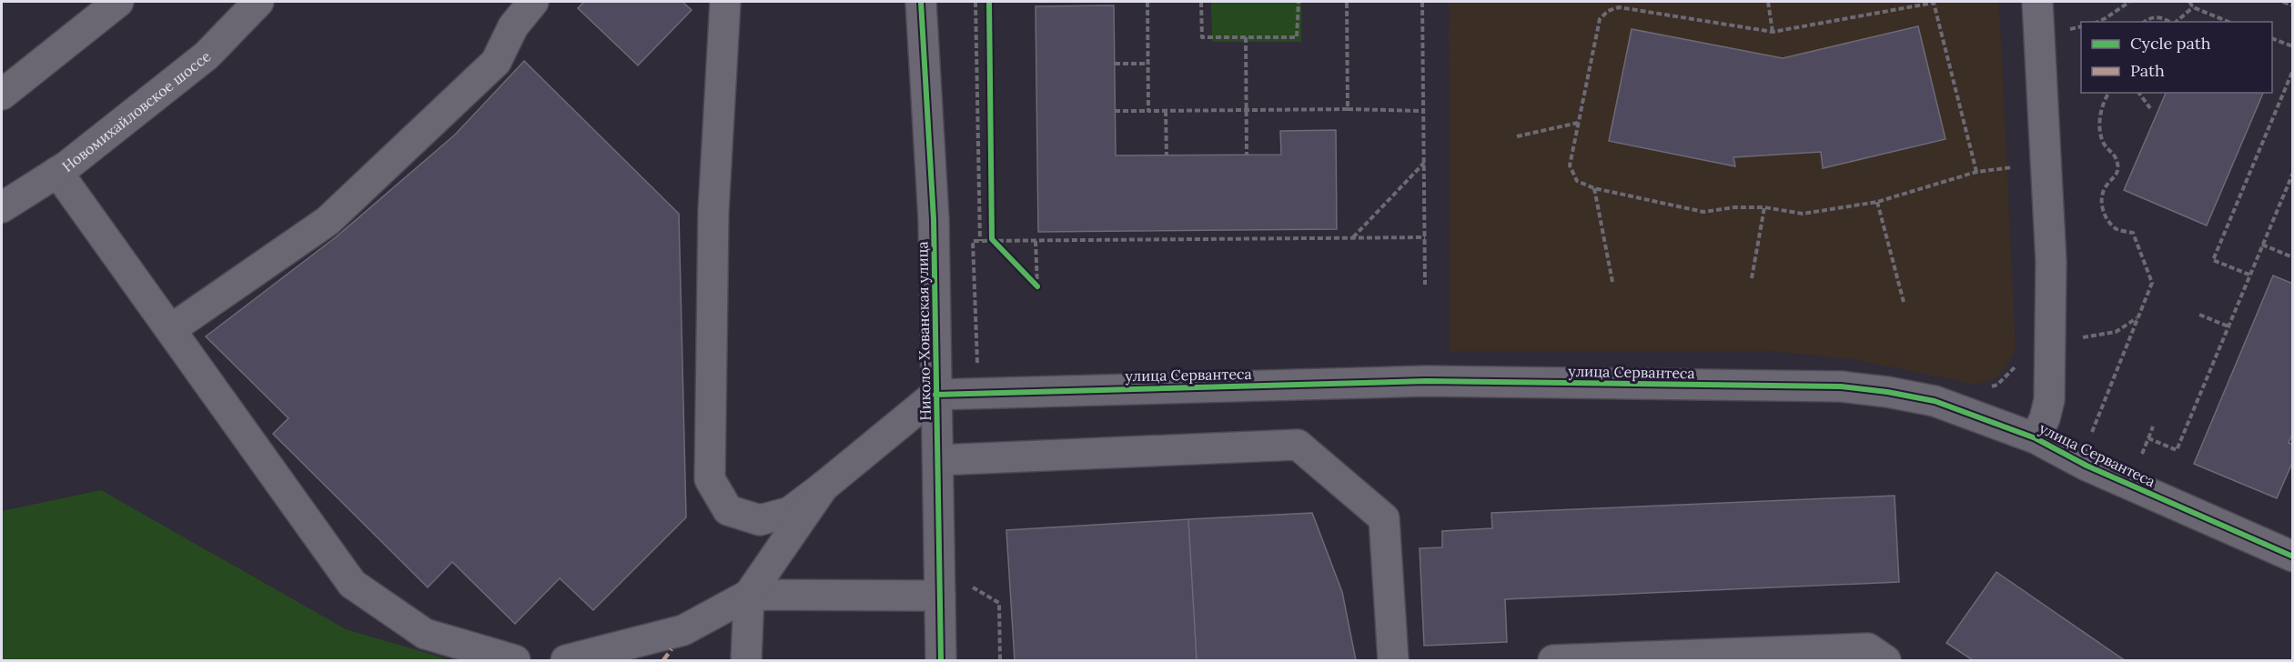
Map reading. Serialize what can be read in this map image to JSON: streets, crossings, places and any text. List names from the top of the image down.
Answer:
{
  "streets": {
    "street": ["Новомихайловское шоссе", "Николо-Хованская улица", "улица Сервантеса"]
  },
  "crossings": [
    ["Николо-Хованская улица", "улица Сервантеса"]
  ],
  "legend": ["Cycle path", "Path"]
}
